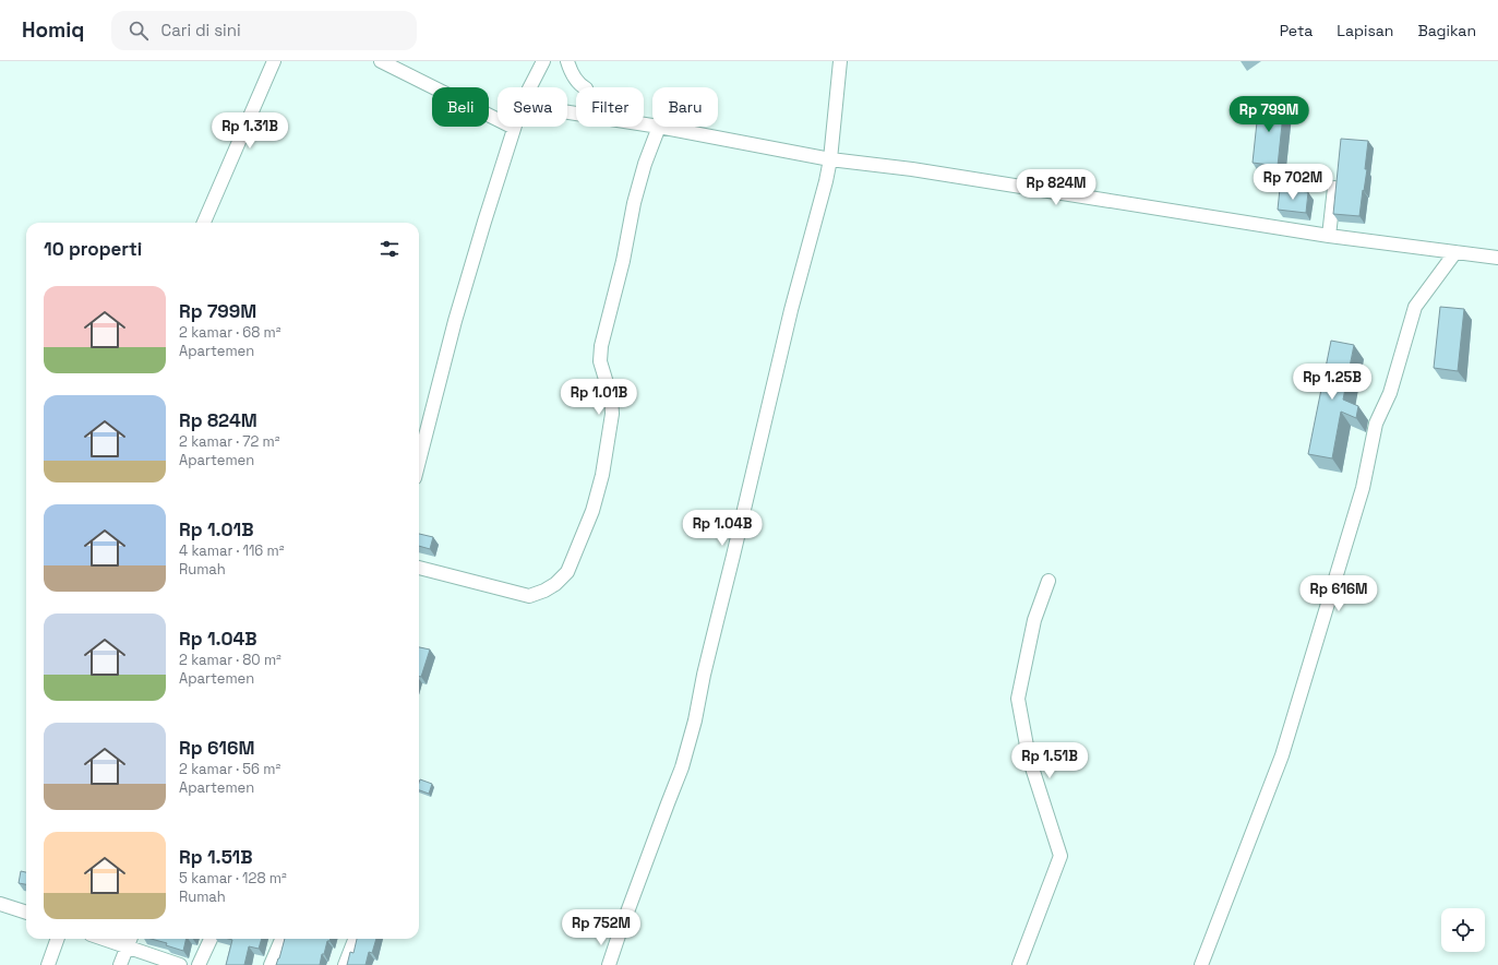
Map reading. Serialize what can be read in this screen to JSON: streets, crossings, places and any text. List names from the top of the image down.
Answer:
{
  "page": {
    "header": "Homiq",
    "search": "Cari di sini",
    "nav": ["Peta", "Lapisan", "Bagikan"],
    "chip": [
      "Beli",
      "Sewa",
      "Filter",
      "Baru"
    ],
    "price": [
      "Rp 799M",
      "Rp 1.31B",
      "Rp 702M",
      "Rp 824M",
      "Rp 1.25B",
      "Rp 1.01B",
      "Rp 1.04B",
      "Rp 616M",
      "Rp 1.51B",
      "Rp 752M"
    ],
    "heading": "10 properti",
    "list": [
      {
        "name": "Rp 799M",
        "note": "2 kamar · 68 m² · Apartemen"
      },
      {
        "name": "Rp 824M",
        "note": "2 kamar · 72 m² · Apartemen"
      },
      {
        "name": "Rp 1.01B",
        "note": "4 kamar · 116 m² · Rumah"
      },
      {
        "name": "Rp 1.04B",
        "note": "2 kamar · 80 m² · Apartemen"
      },
      {
        "name": "Rp 616M",
        "note": "2 kamar · 56 m² · Apartemen"
      },
      {
        "name": "Rp 1.51B",
        "note": "5 kamar · 128 m² · Rumah"
      }
    ]
  }
}
